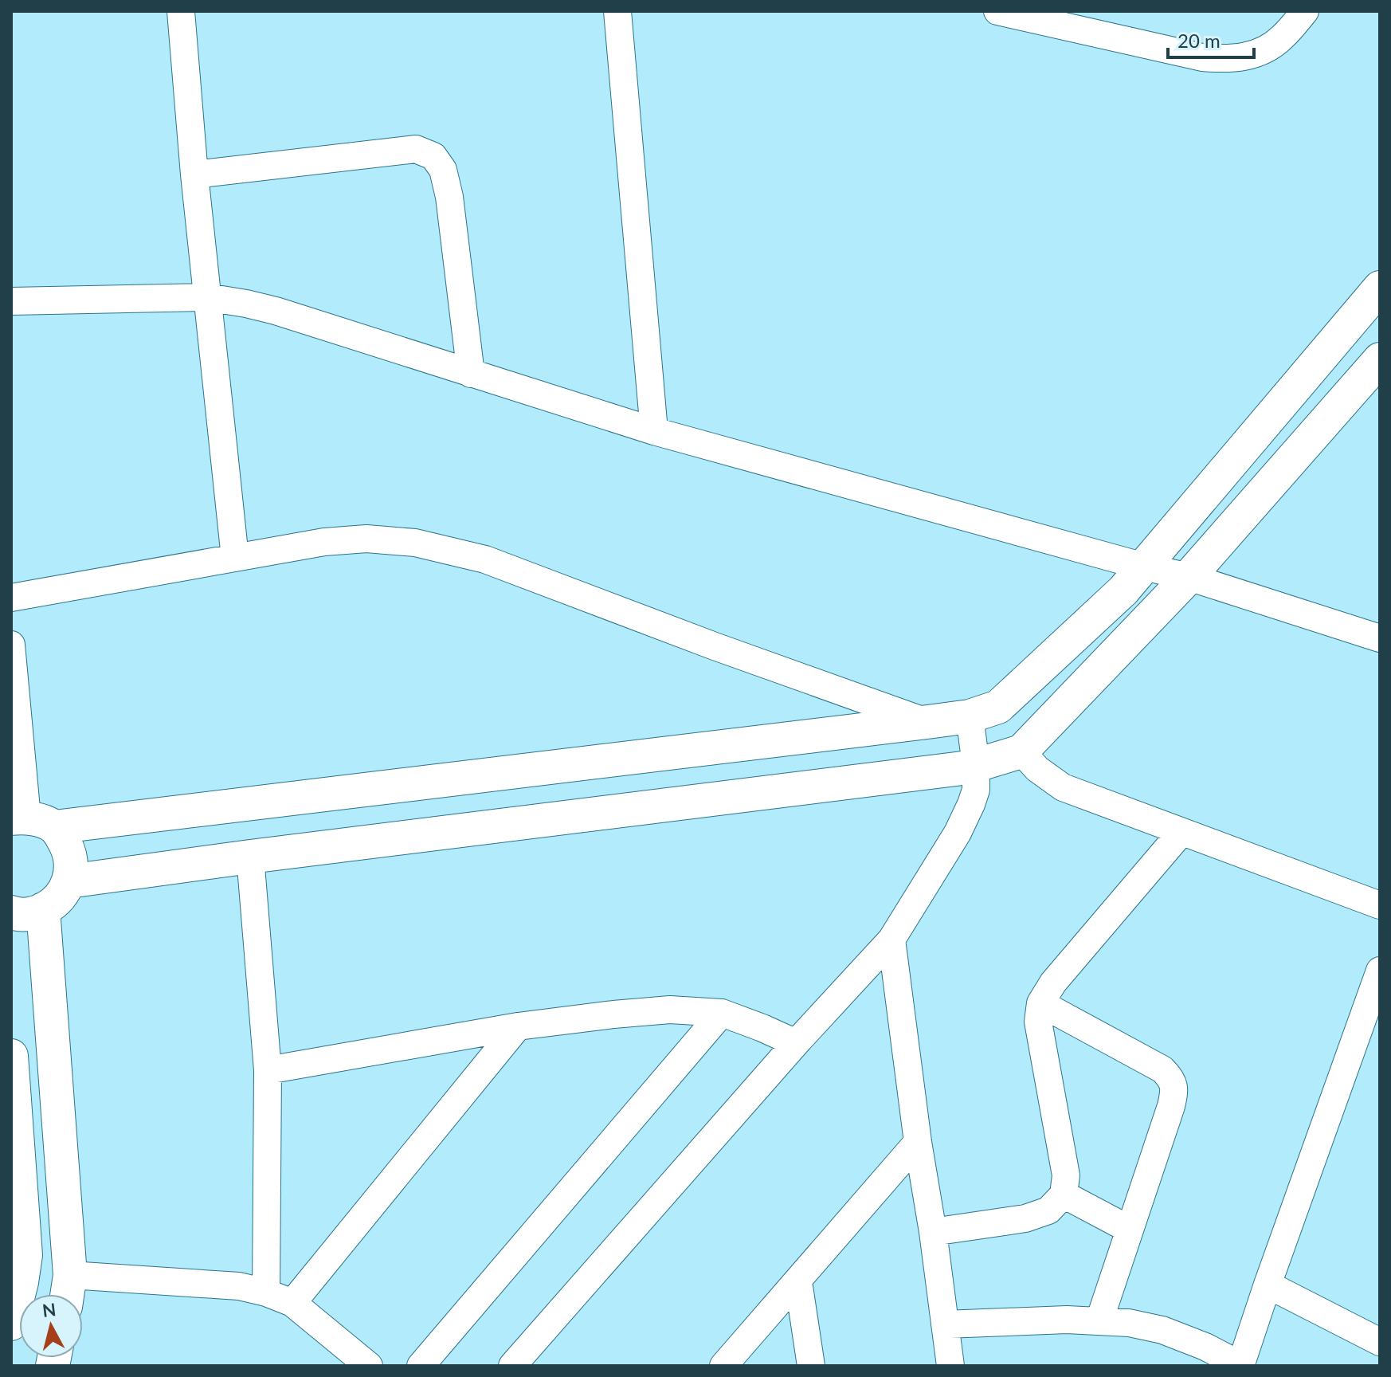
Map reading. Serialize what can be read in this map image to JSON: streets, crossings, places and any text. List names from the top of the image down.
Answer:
{
  "scale_bar": "20 m",
  "north": "top"
}
